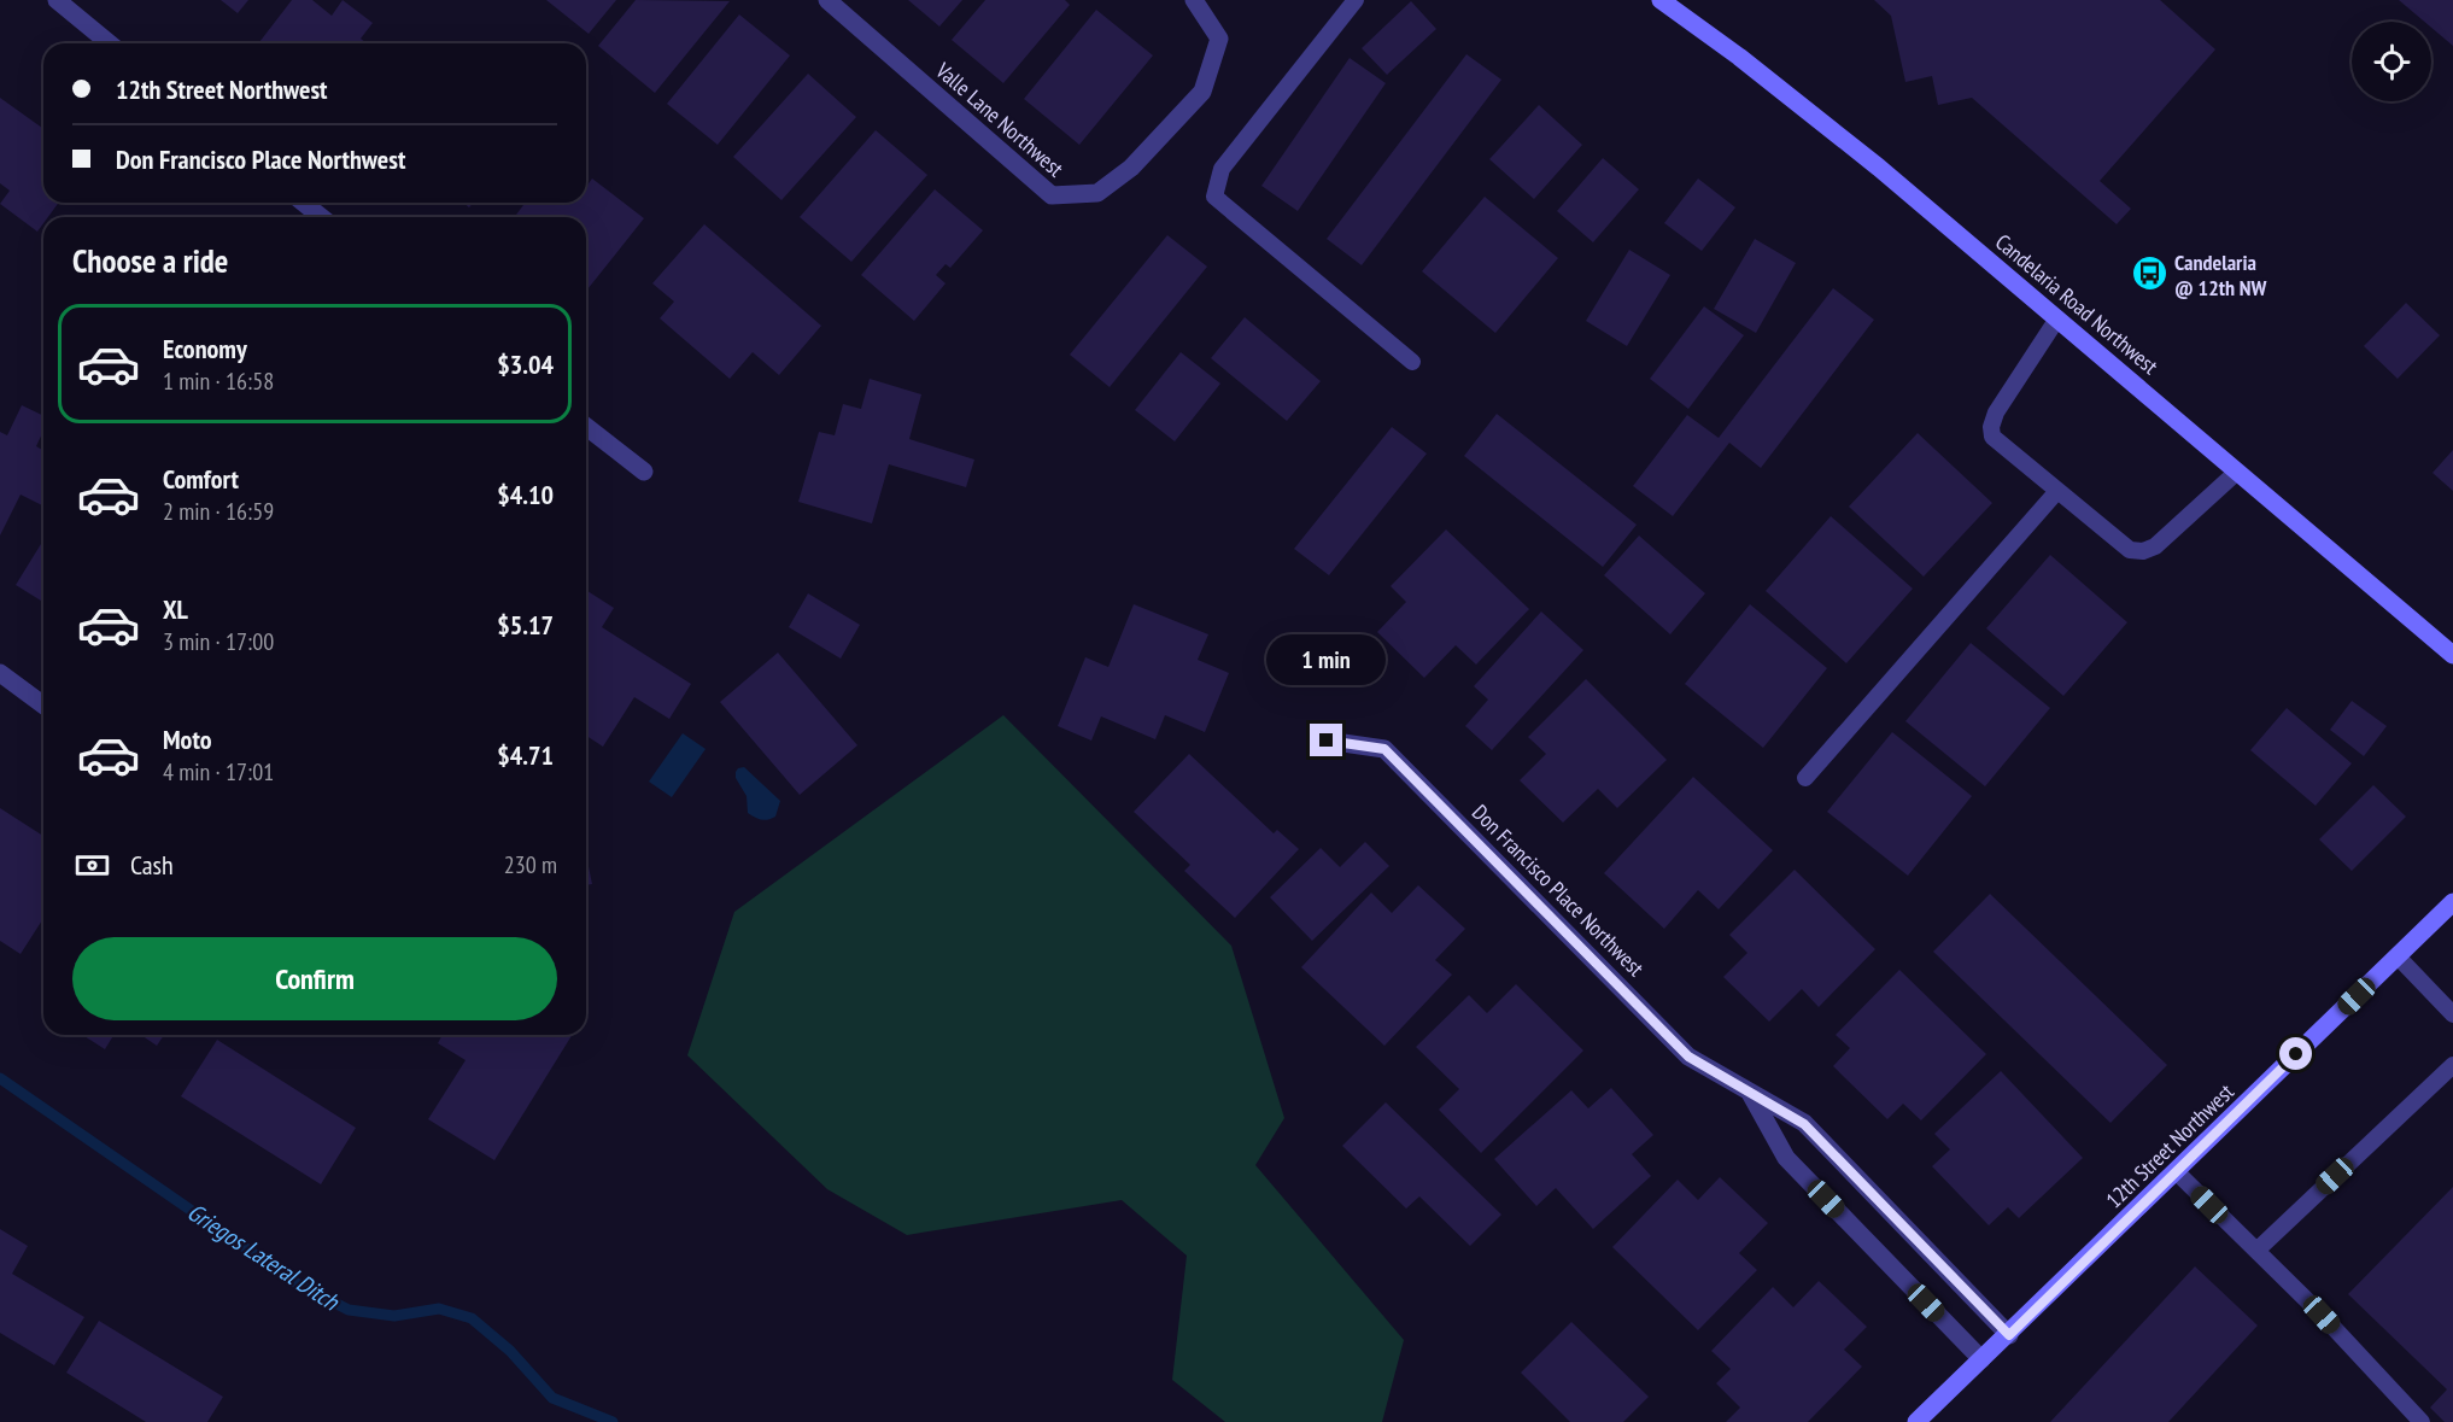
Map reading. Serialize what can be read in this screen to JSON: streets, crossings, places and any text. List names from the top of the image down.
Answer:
{
  "streets": {
    "main road": ["Candelaria Road Northwest", "12th Street Northwest"],
    "street": ["Valle Lane Northwest", "Don Francisco Place Northwest"]
  },
  "crossings": [
    ["Don Francisco Place Northwest", "12th Street Northwest"]
  ],
  "water": ["Griegos Lateral Ditch"],
  "places": {
    "bus stop": ["Candelaria @ 12th NW"]
  },
  "page": {
    "banner": ["12th Street Northwest", "Don Francisco Place Northwest"],
    "heading": "Choose a ride",
    "list": [
      {
        "name": "Economy",
        "note": "1 min · 16:58",
        "value": "$3.04"
      },
      {
        "name": "Comfort",
        "note": "2 min · 16:59",
        "value": "$4.10"
      },
      {
        "name": "XL",
        "note": "3 min · 17:00",
        "value": "$5.17"
      },
      {
        "name": "Moto",
        "note": "4 min · 17:01",
        "value": "$4.71"
      }
    ],
    "bubble": "1 min",
    "pay": ["Cash", "230 m"],
    "buttons": "Confirm"
  }
}
